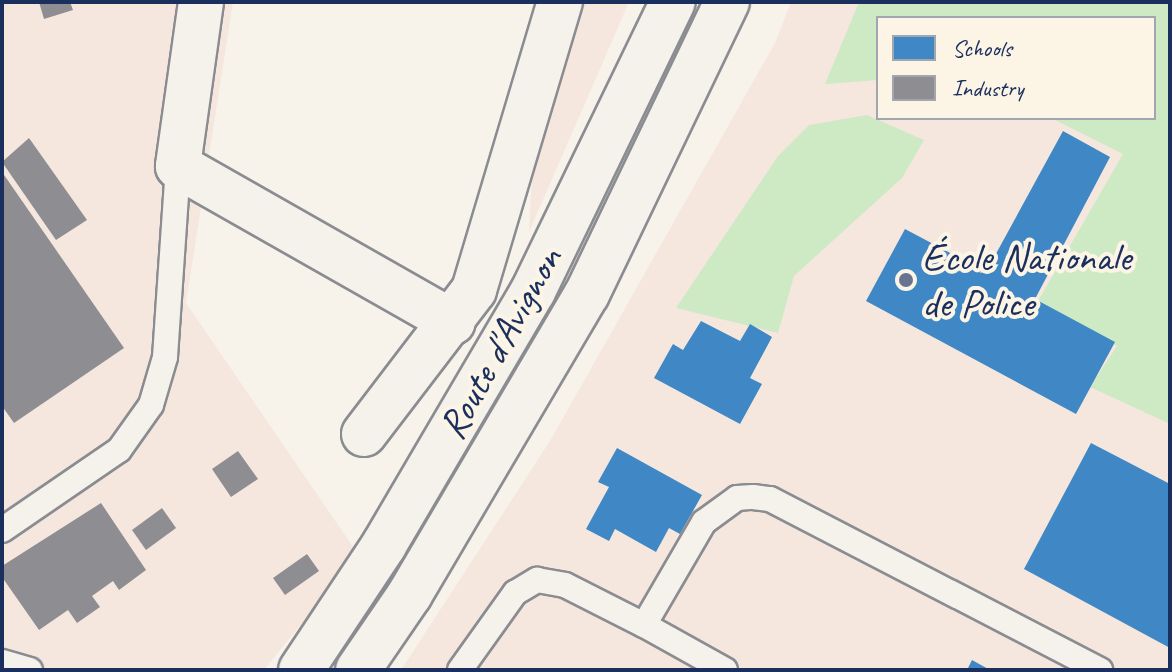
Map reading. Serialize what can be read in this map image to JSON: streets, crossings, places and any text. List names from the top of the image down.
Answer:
{
  "streets": {
    "main road": ["Route d'Avignon"]
  },
  "places": ["École Nationale de Police"],
  "legend": ["Schools", "Industry"]
}
